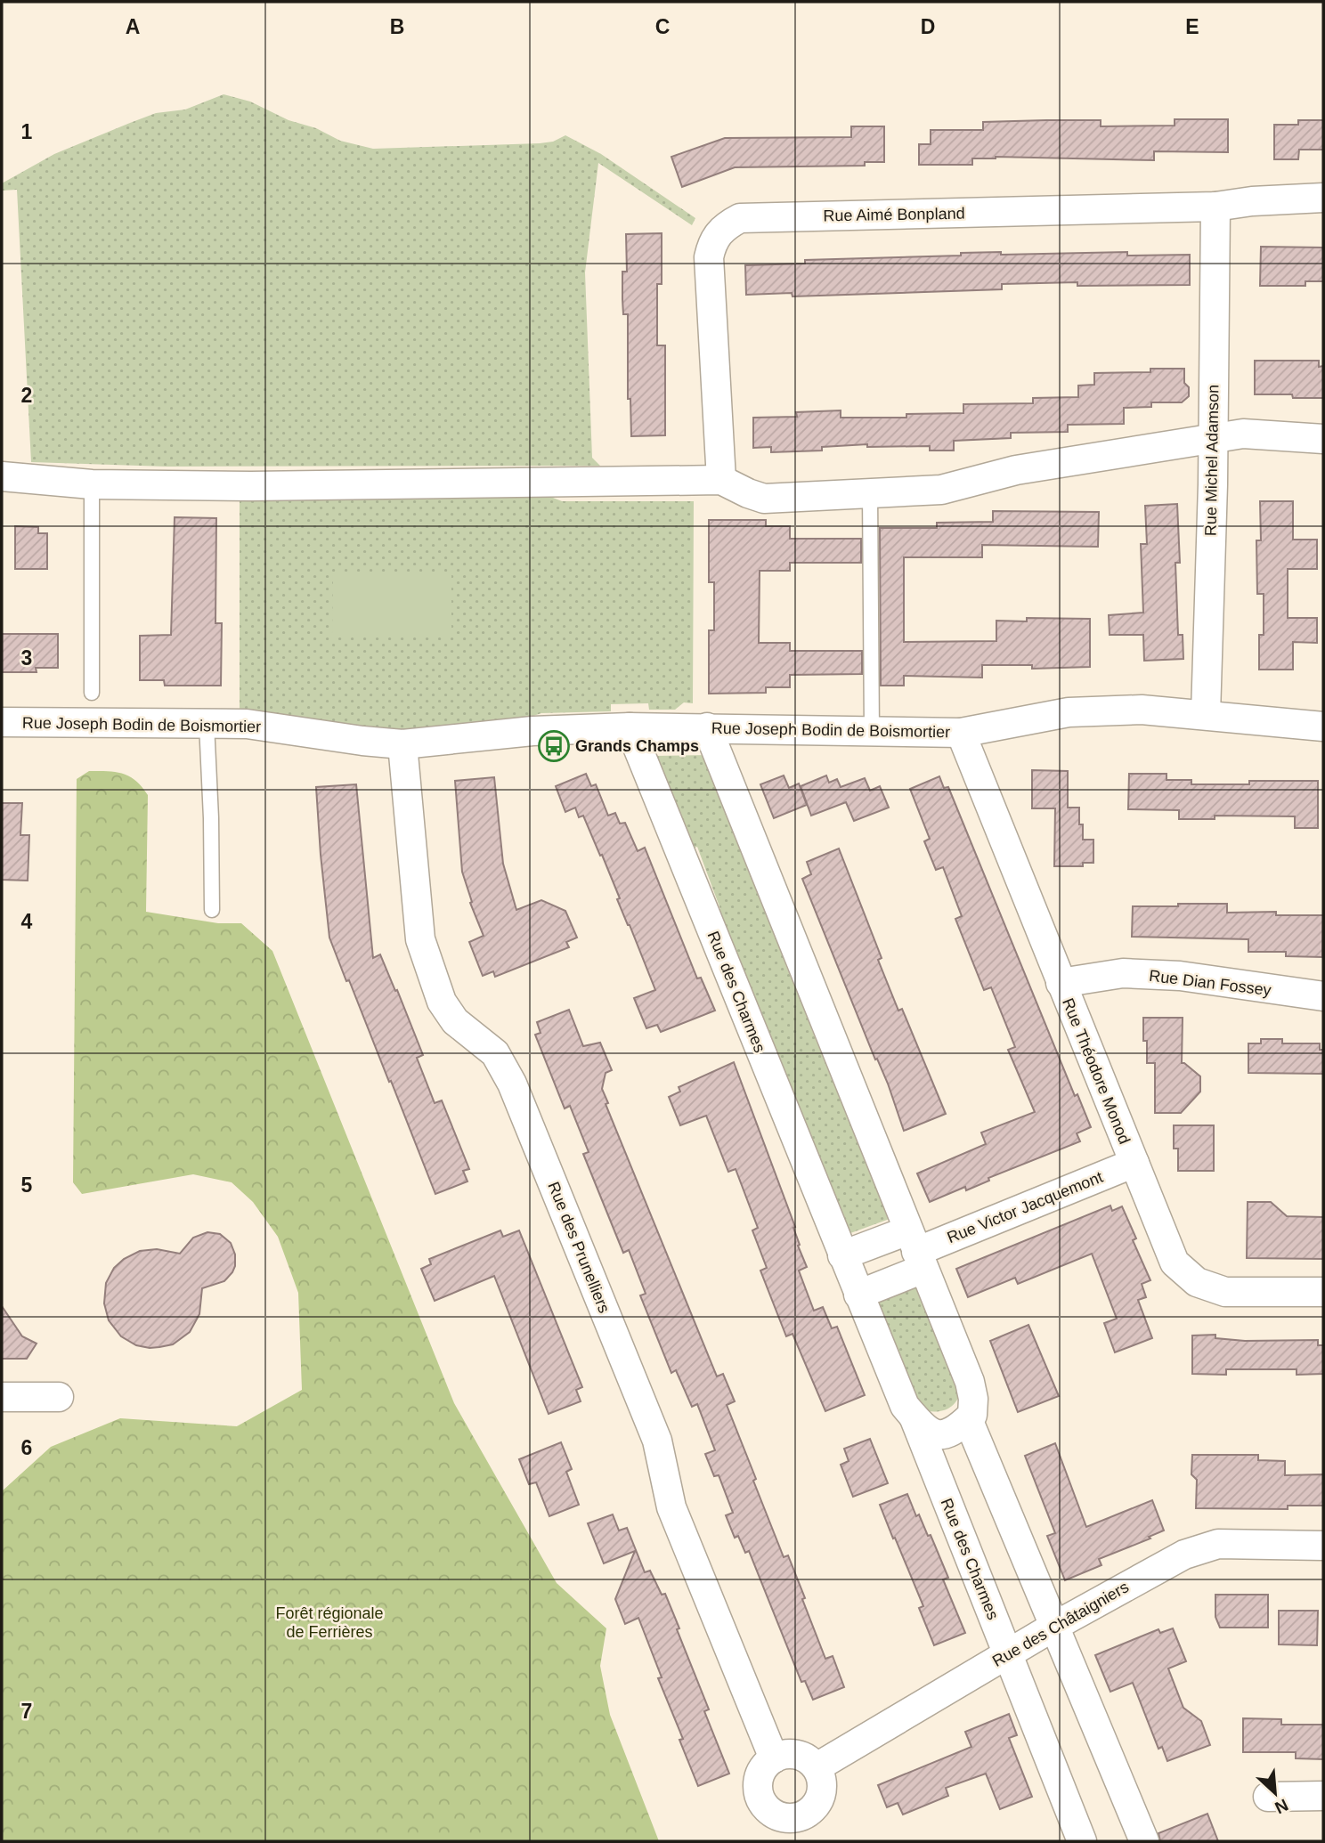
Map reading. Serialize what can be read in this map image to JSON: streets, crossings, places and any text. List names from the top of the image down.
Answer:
{
  "streets": {
    "street": [
      "Rue Aimé Bonpland",
      "Rue Michel Adamson",
      "Rue Joseph Bodin de Boismortier",
      "Rue Dian Fossey",
      "Rue des Charmes",
      "Rue Théodore Monod",
      "Rue Victor Jacquemont",
      "Rue des Prunelliers",
      "Rue des Châtaigniers"
    ]
  },
  "crossings": [
    ["Rue Aimé Bonpland", "Rue Michel Adamson"],
    ["Rue Michel Adamson", "Rue Joseph Bodin de Boismortier"],
    ["Rue Joseph Bodin de Boismortier", "Rue des Charmes"],
    ["Rue Joseph Bodin de Boismortier", "Rue Théodore Monod"],
    ["Rue Joseph Bodin de Boismortier", "Rue des Prunelliers"],
    ["Rue Dian Fossey", "Rue Théodore Monod"],
    ["Rue des Charmes", "Rue des Châtaigniers"],
    ["Rue Théodore Monod", "Rue Victor Jacquemont"],
    ["Rue des Prunelliers", "Rue des Châtaigniers"]
  ],
  "parks": ["Forêt régionale de Ferrières"],
  "places": {
    "bus stop": ["Grands Champs"]
  },
  "north": "bottom right",
  "grid": {
    "columns": [
      "A",
      "B",
      "C",
      "D",
      "E"
    ],
    "rows": [
      "1",
      "2",
      "3",
      "4",
      "5",
      "6",
      "7"
    ]
  }
}
